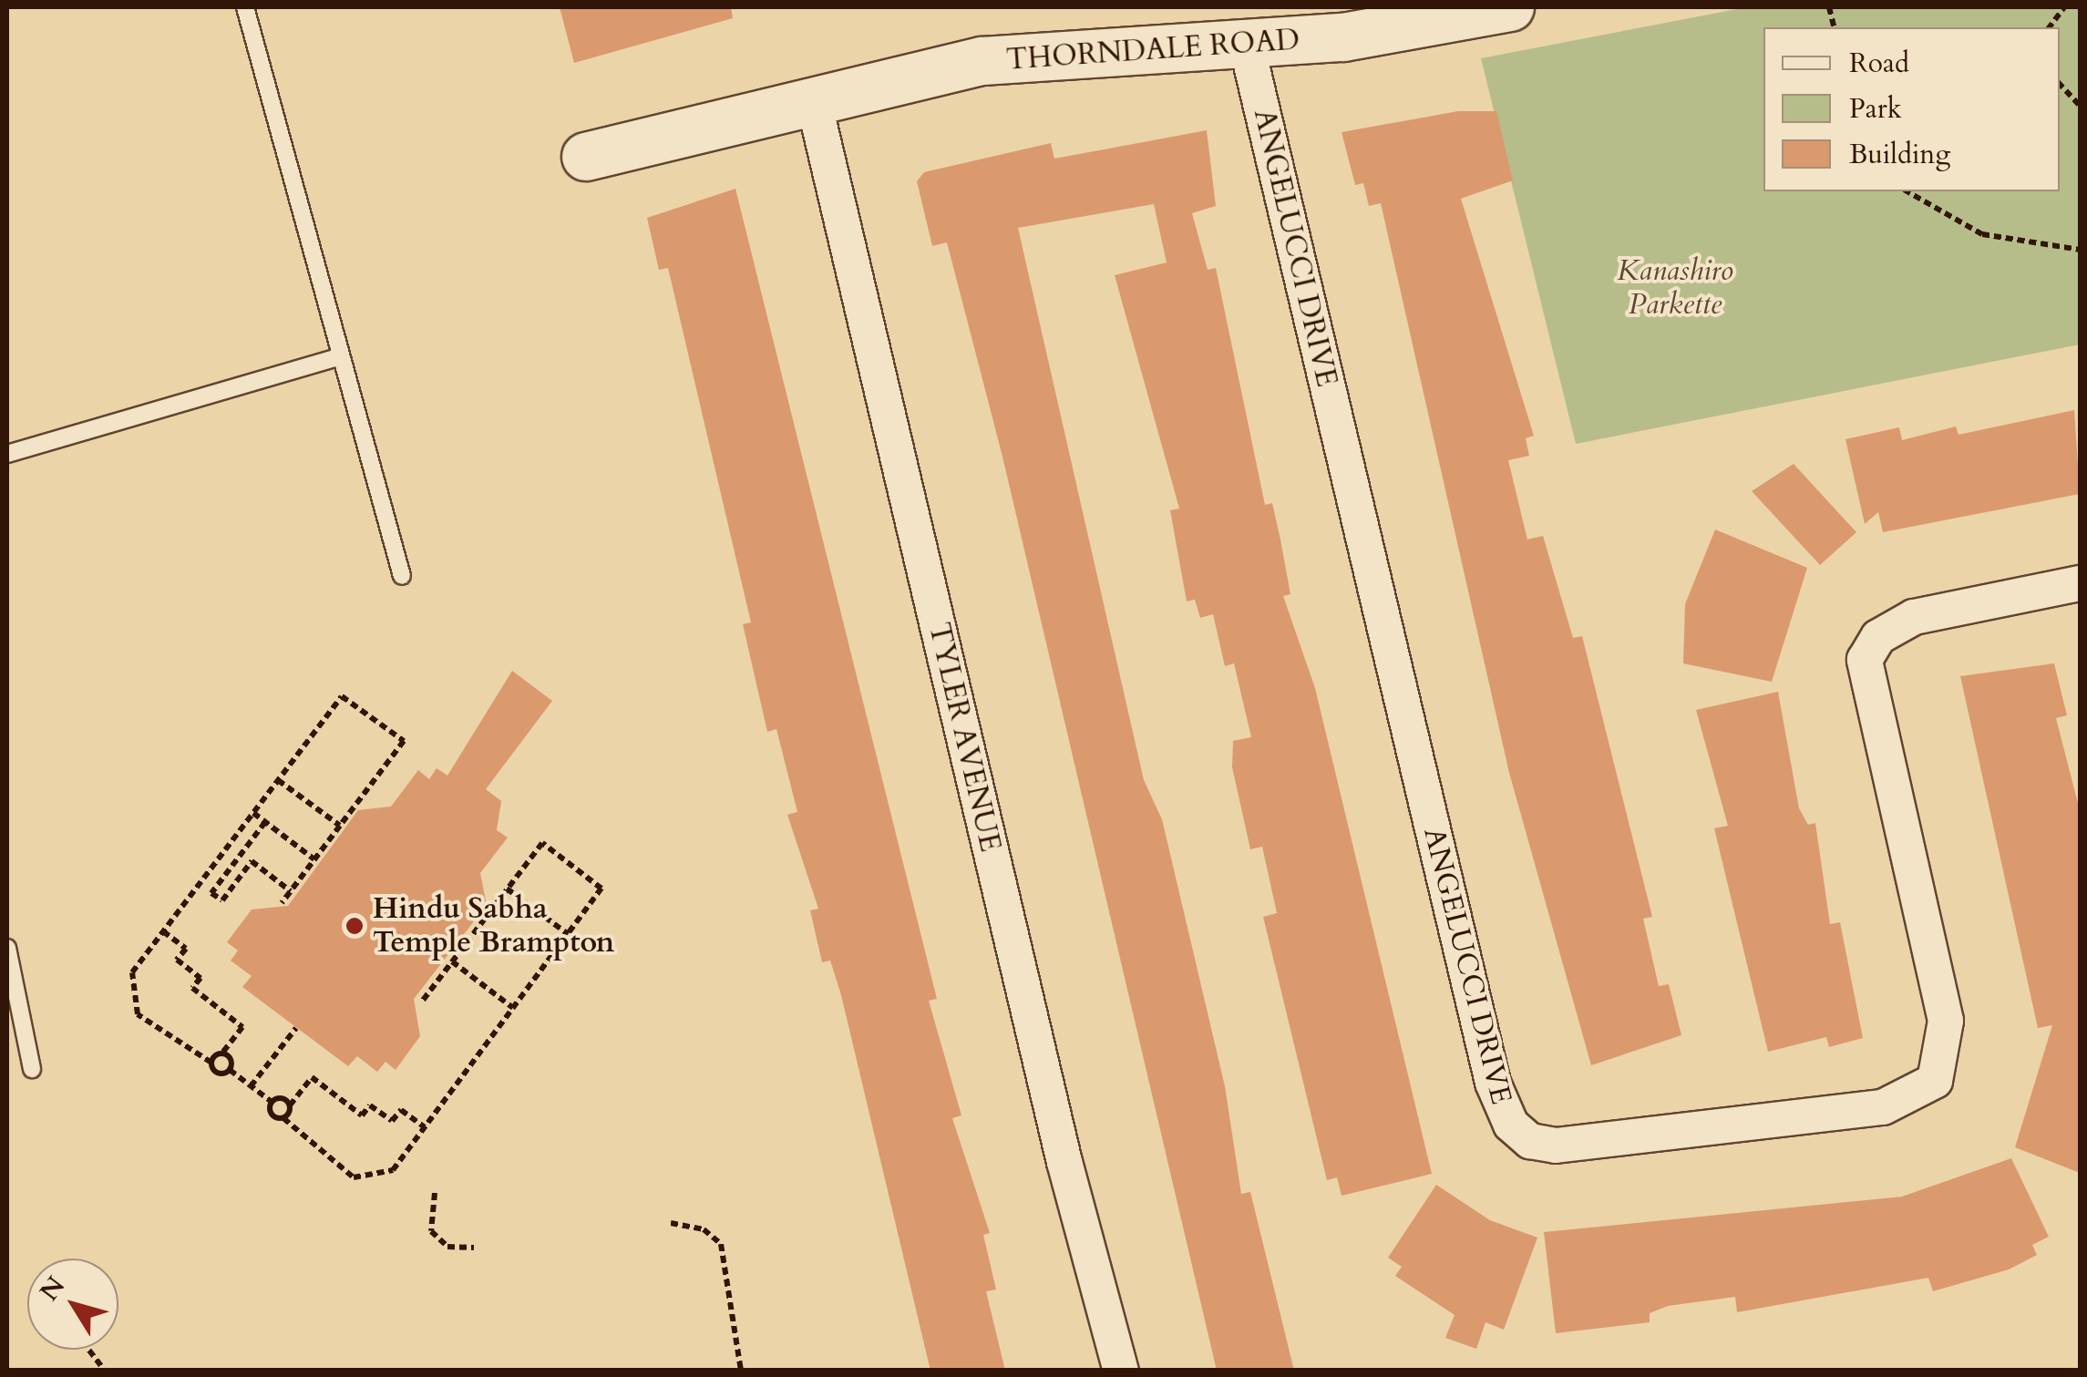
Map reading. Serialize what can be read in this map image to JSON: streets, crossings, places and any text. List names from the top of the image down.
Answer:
{
  "streets": {
    "street": ["THORNDALE ROAD", "ANGELUCCI DRIVE", "TYLER AVENUE"]
  },
  "crossings": [
    ["THORNDALE ROAD", "ANGELUCCI DRIVE"],
    ["THORNDALE ROAD", "TYLER AVENUE"]
  ],
  "parks": ["Kanashiro Parkette"],
  "places": ["Hindu Sabha Temple Brampton"],
  "legend": ["Road", "Park", "Building"],
  "north": "top left"
}
